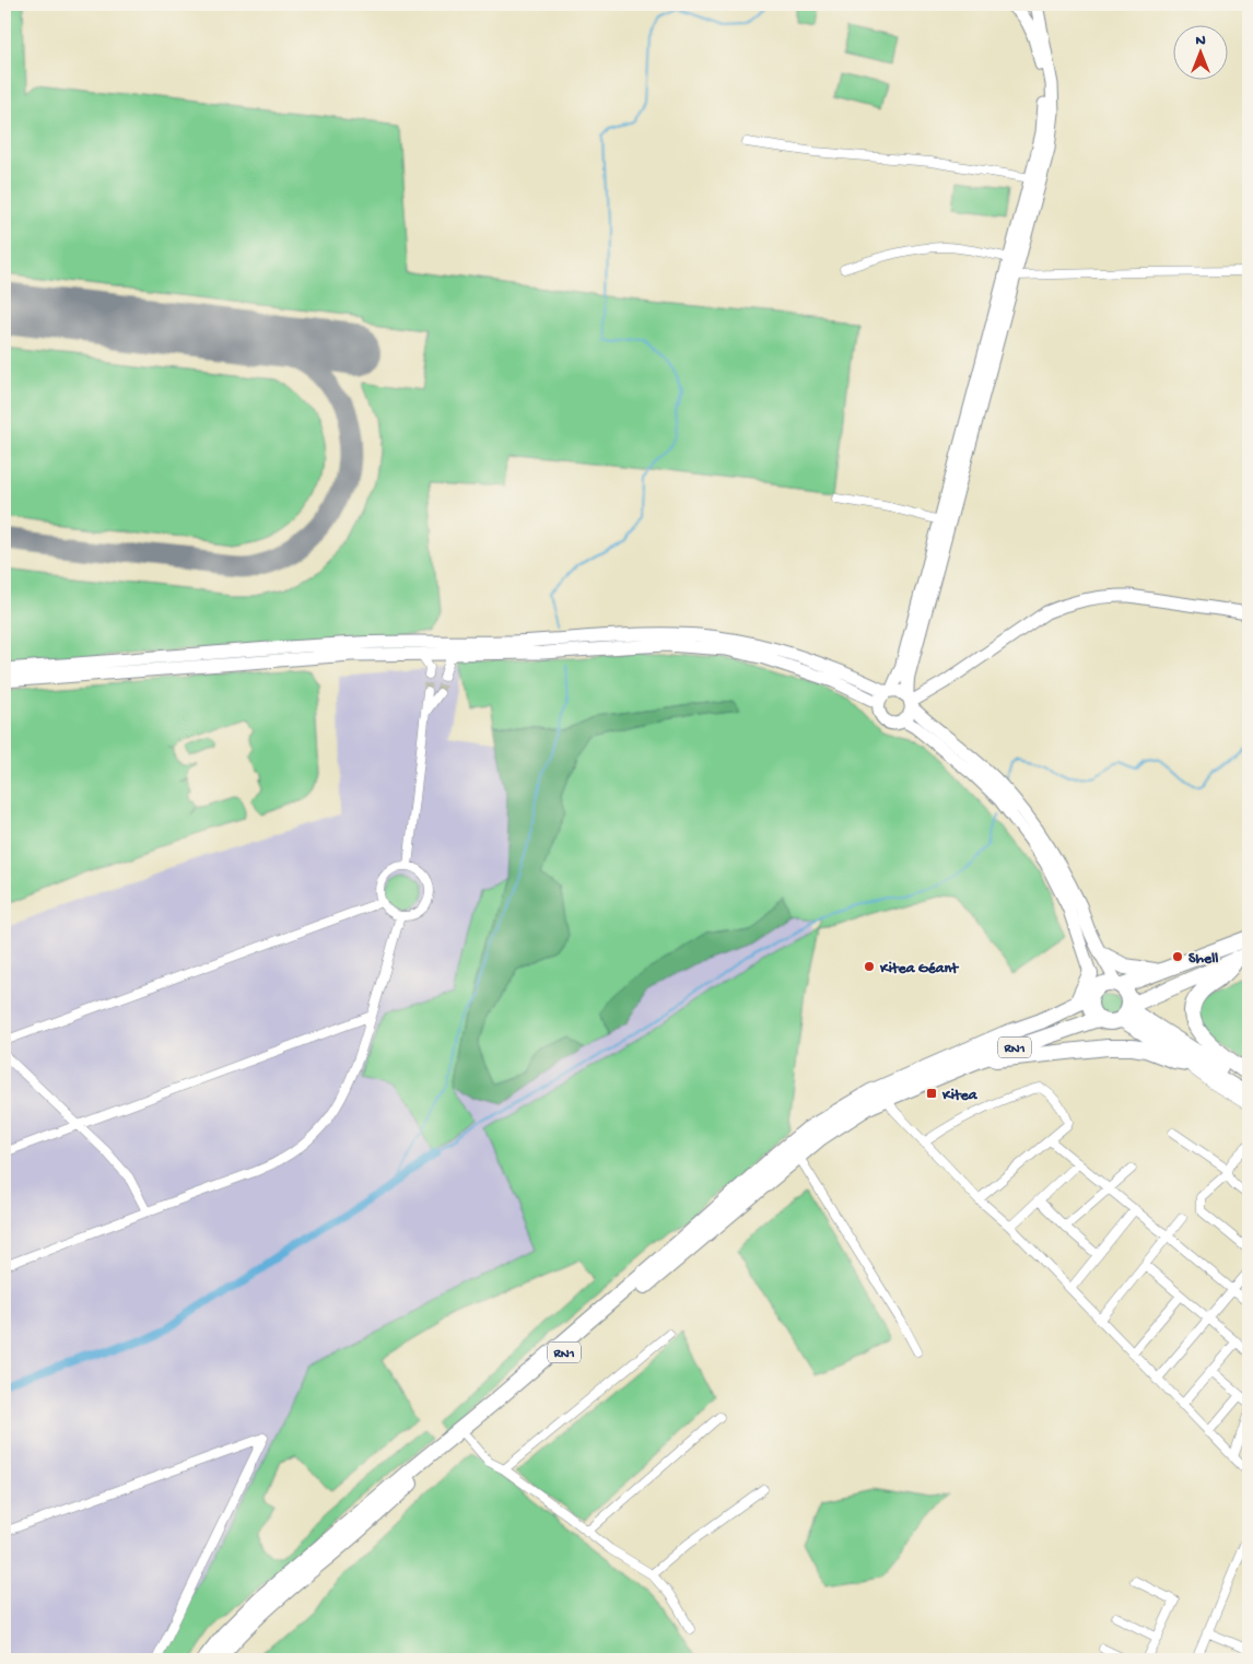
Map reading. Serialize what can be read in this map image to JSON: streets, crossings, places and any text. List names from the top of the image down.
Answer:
{
  "streets": {
    "highway": ["RN1"]
  },
  "places": {
    "other": ["Shell", "Kitea Géant"],
    "transit": ["Kitea"]
  },
  "north": "top"
}
